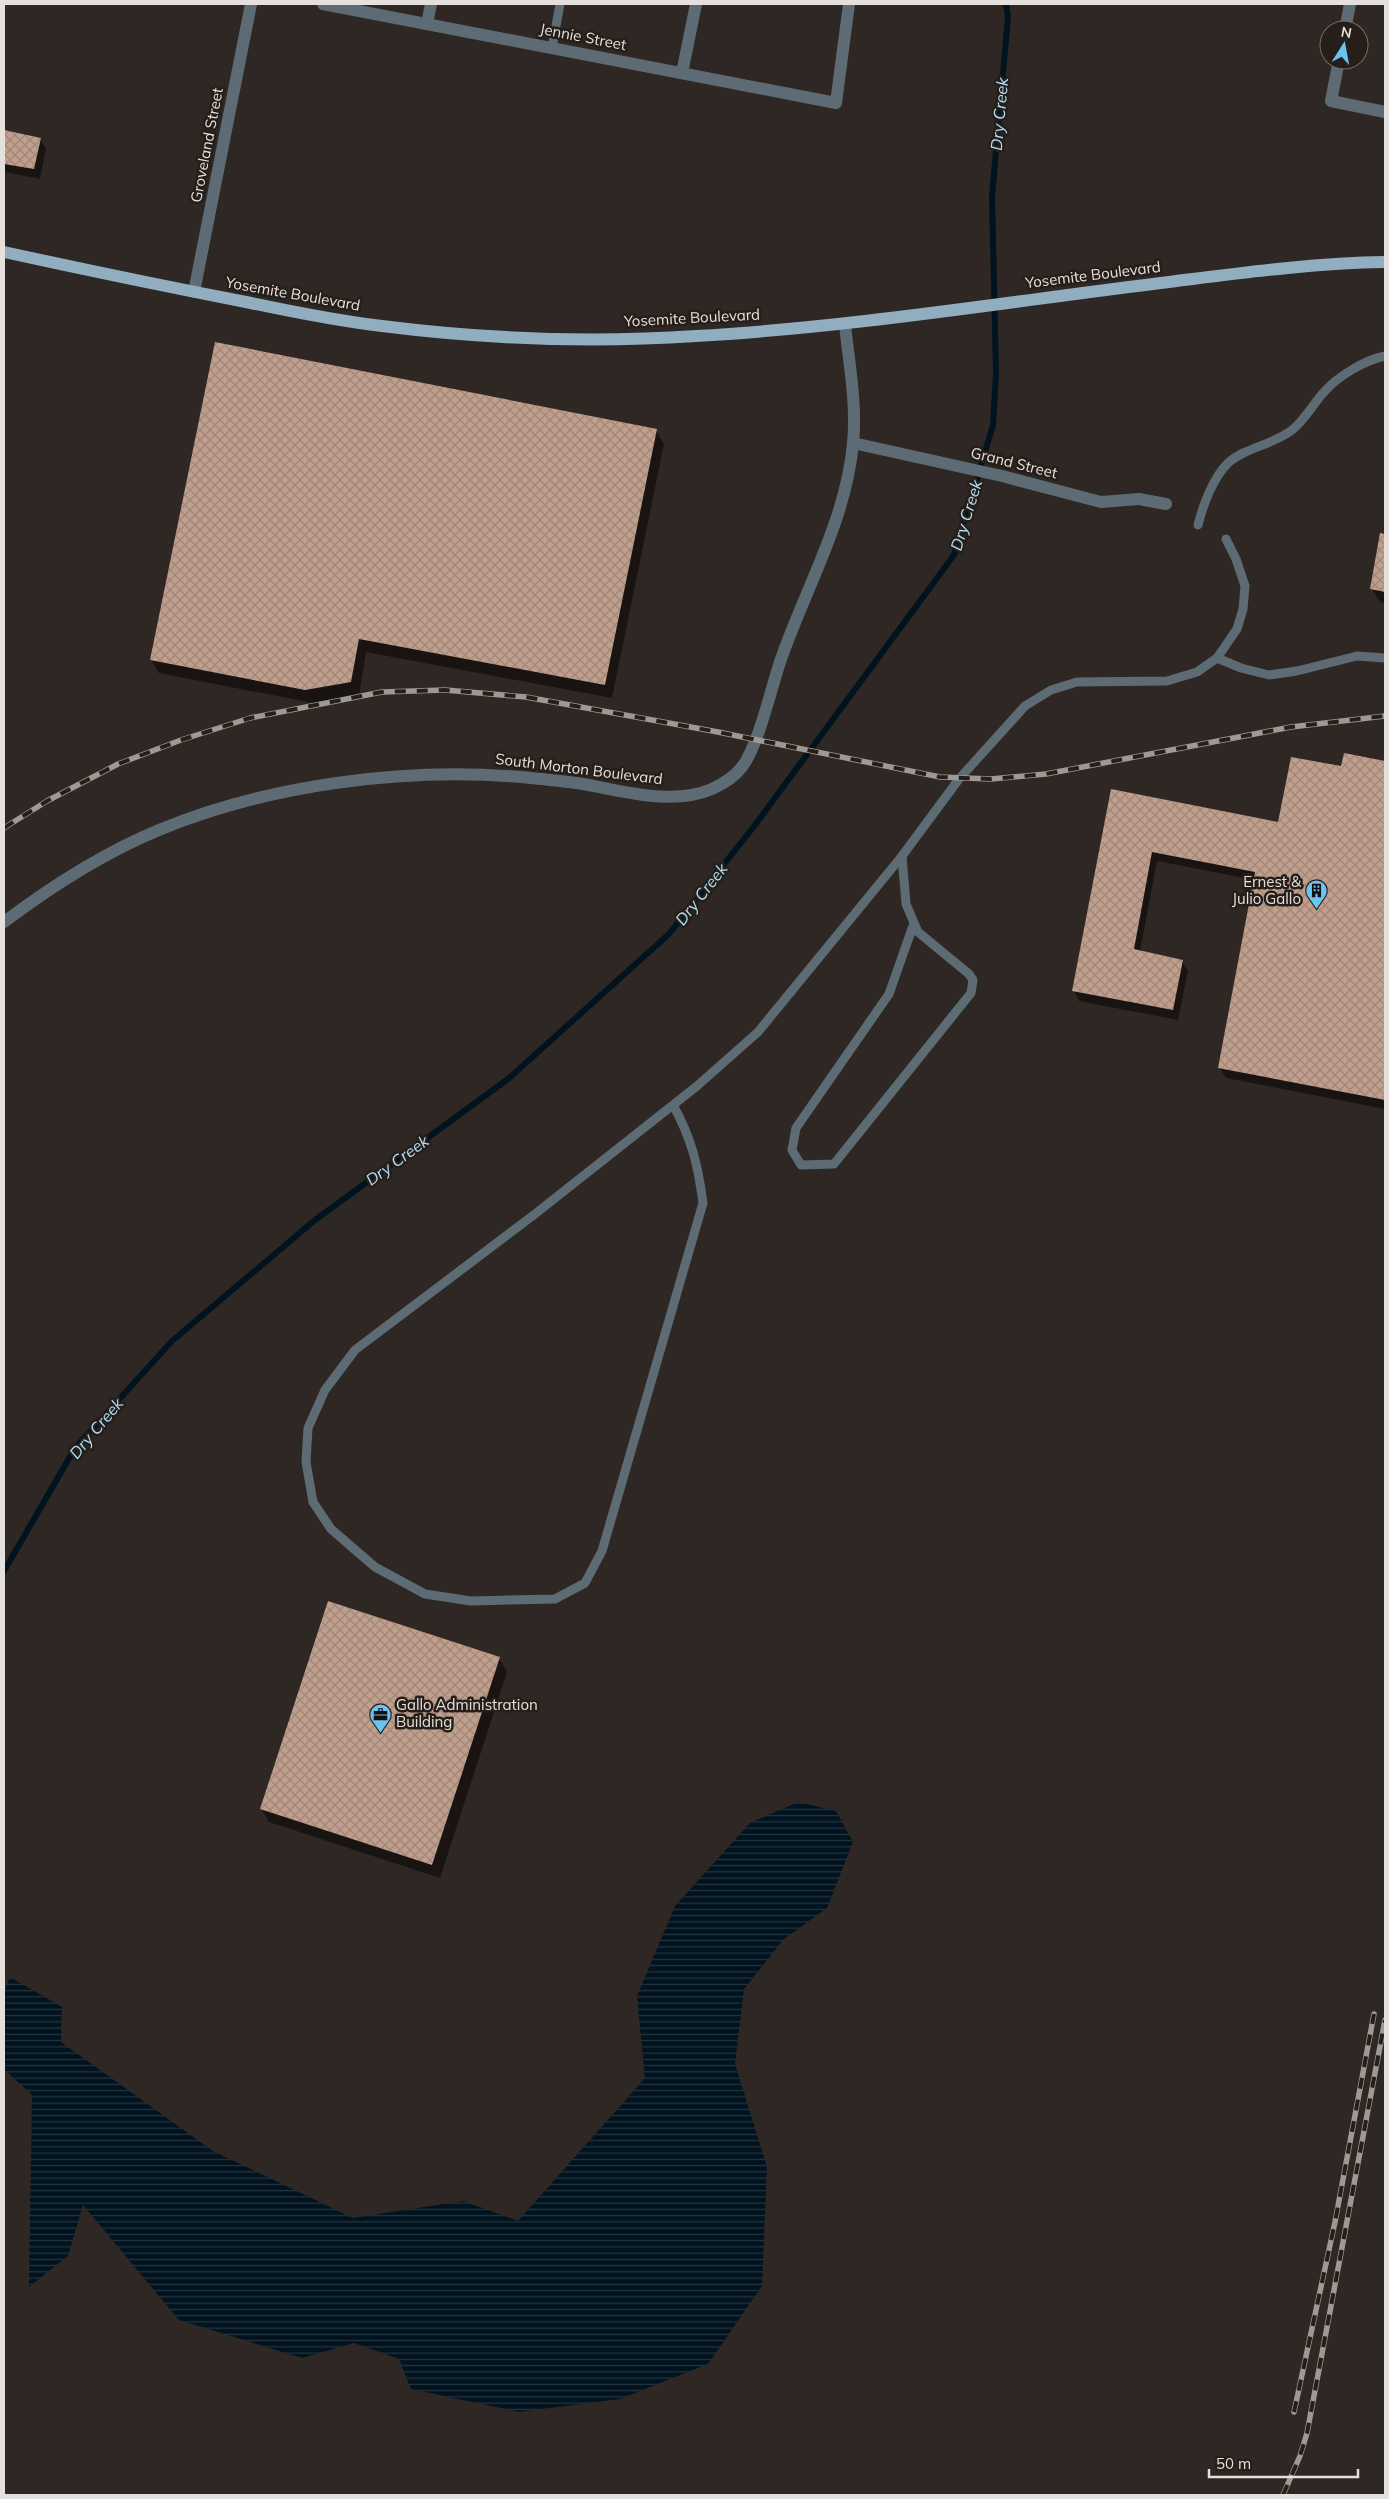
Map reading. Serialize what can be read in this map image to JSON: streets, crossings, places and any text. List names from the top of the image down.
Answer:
{
  "streets": {
    "main road": ["Yosemite Boulevard"],
    "street": [
      "Jennie Street",
      "Groveland Street",
      "Grand Street",
      "South Morton Boulevard"
    ]
  },
  "crossings": [
    ["Groveland Street", "Yosemite Boulevard"],
    ["Yosemite Boulevard", "South Morton Boulevard"],
    ["Grand Street", "South Morton Boulevard"]
  ],
  "water": ["Dry Creek"],
  "places": {
    "building": ["Ernest & Julio Gallo"],
    "office": ["Gallo Administration Building"]
  },
  "scale_bar": "50 m",
  "north": "top"
}
